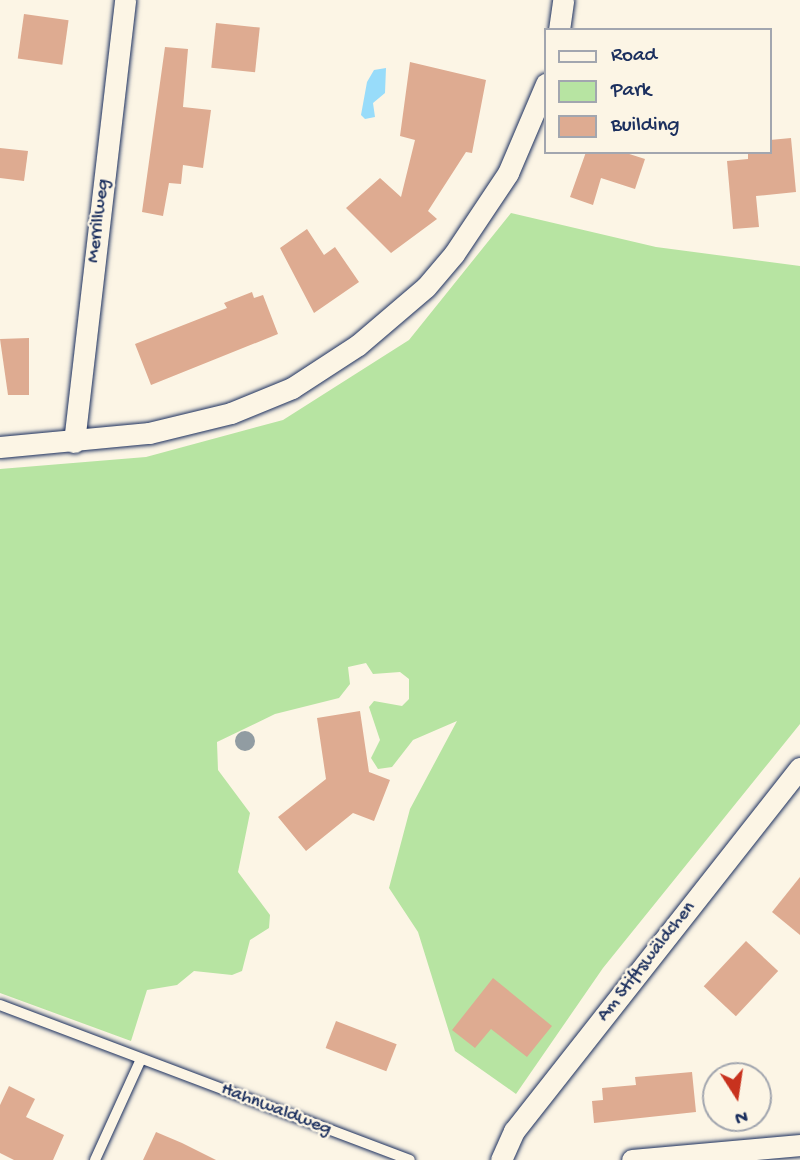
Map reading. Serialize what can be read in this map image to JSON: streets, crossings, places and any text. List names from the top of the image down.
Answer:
{
  "streets": {
    "street": ["Merrillweg", "Am Stiftswäldchen"],
    "lane": ["Hahnwaldweg"]
  },
  "legend": ["Road", "Park", "Building"],
  "north": "bottom"
}
